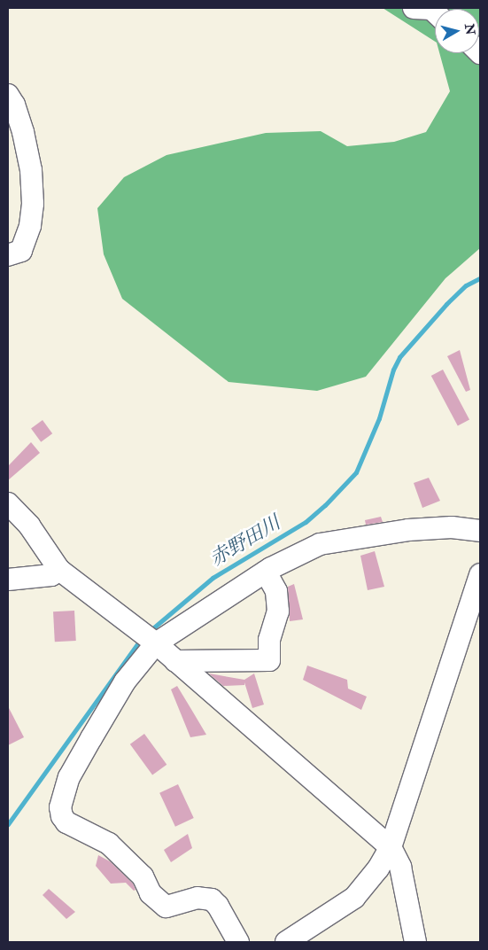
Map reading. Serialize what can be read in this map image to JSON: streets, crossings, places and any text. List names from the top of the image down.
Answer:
{
  "water": ["赤野田川"],
  "north": "right"
}
